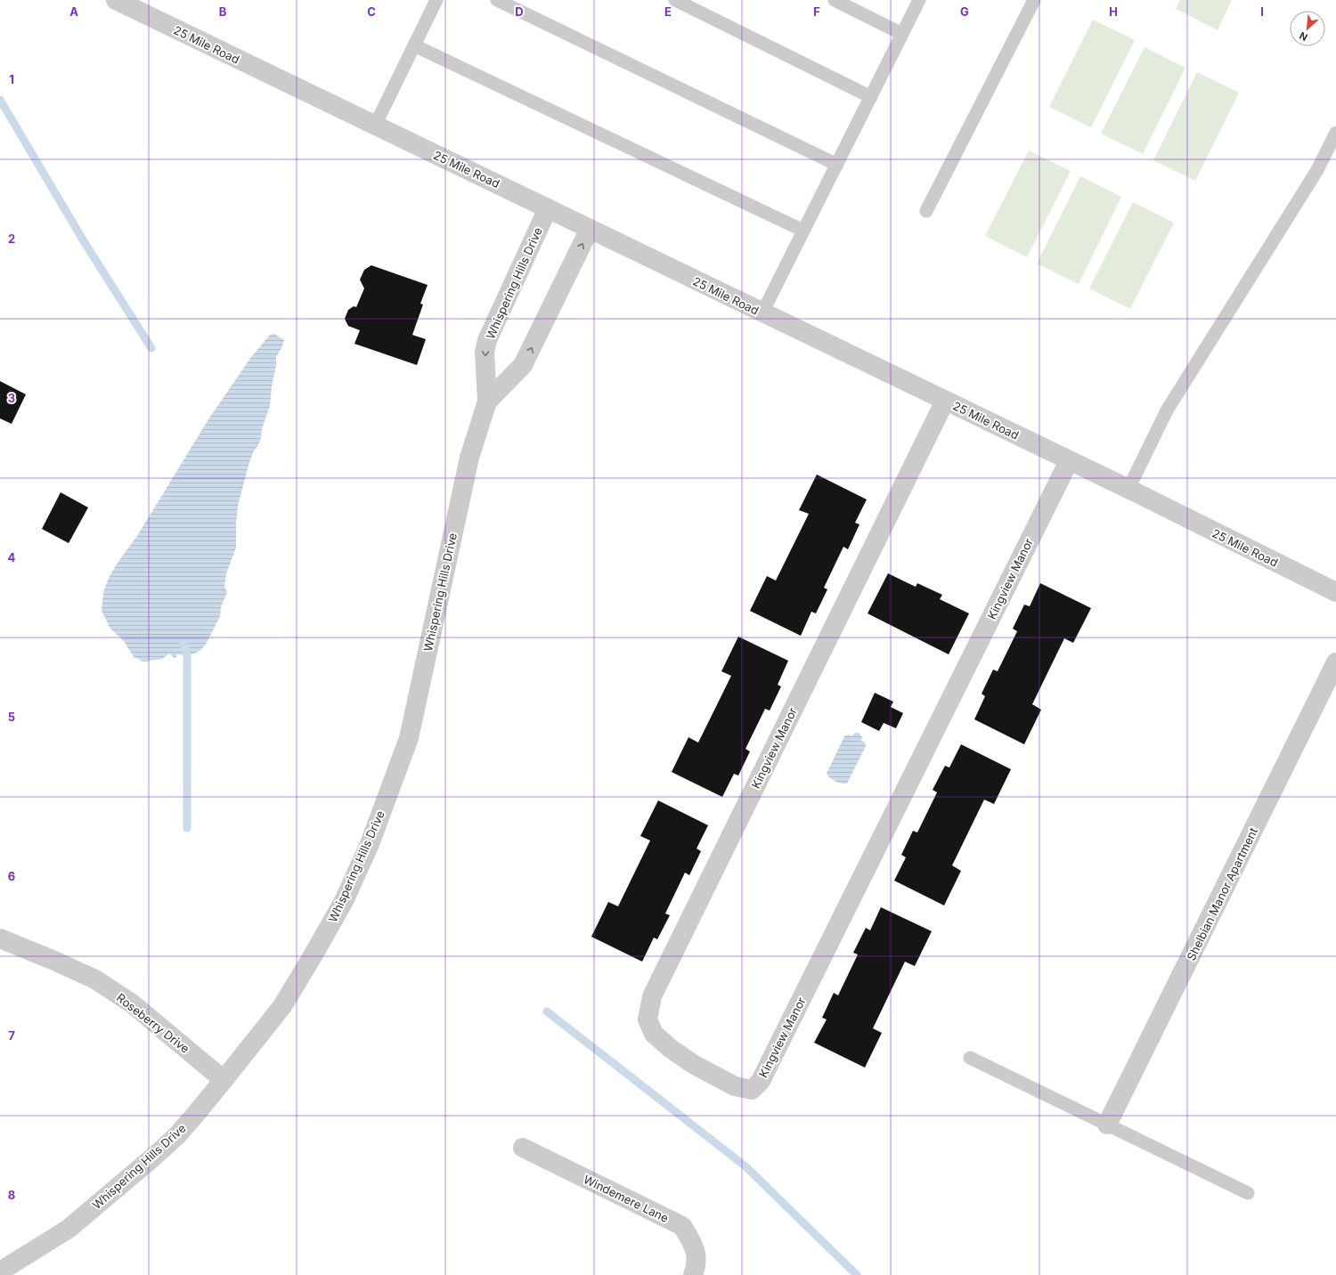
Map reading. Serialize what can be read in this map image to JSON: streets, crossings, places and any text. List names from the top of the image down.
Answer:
{
  "streets": {
    "street": [
      "25 Mile Road",
      "Whispering Hills Drive",
      "Kingview Manor",
      "Shelbian Manor Apartment",
      "Roseberry Drive",
      "Windemere Lane"
    ]
  },
  "crossings": [
    ["25 Mile Road", "Whispering Hills Drive"],
    ["25 Mile Road", "Kingview Manor"],
    ["Whispering Hills Drive", "Roseberry Drive"]
  ],
  "north": "bottom left",
  "grid": {
    "columns": [
      "A",
      "B",
      "C",
      "D",
      "E",
      "F",
      "G",
      "H",
      "I"
    ],
    "rows": [
      "1",
      "2",
      "3",
      "4",
      "5",
      "6",
      "7",
      "8"
    ]
  }
}
